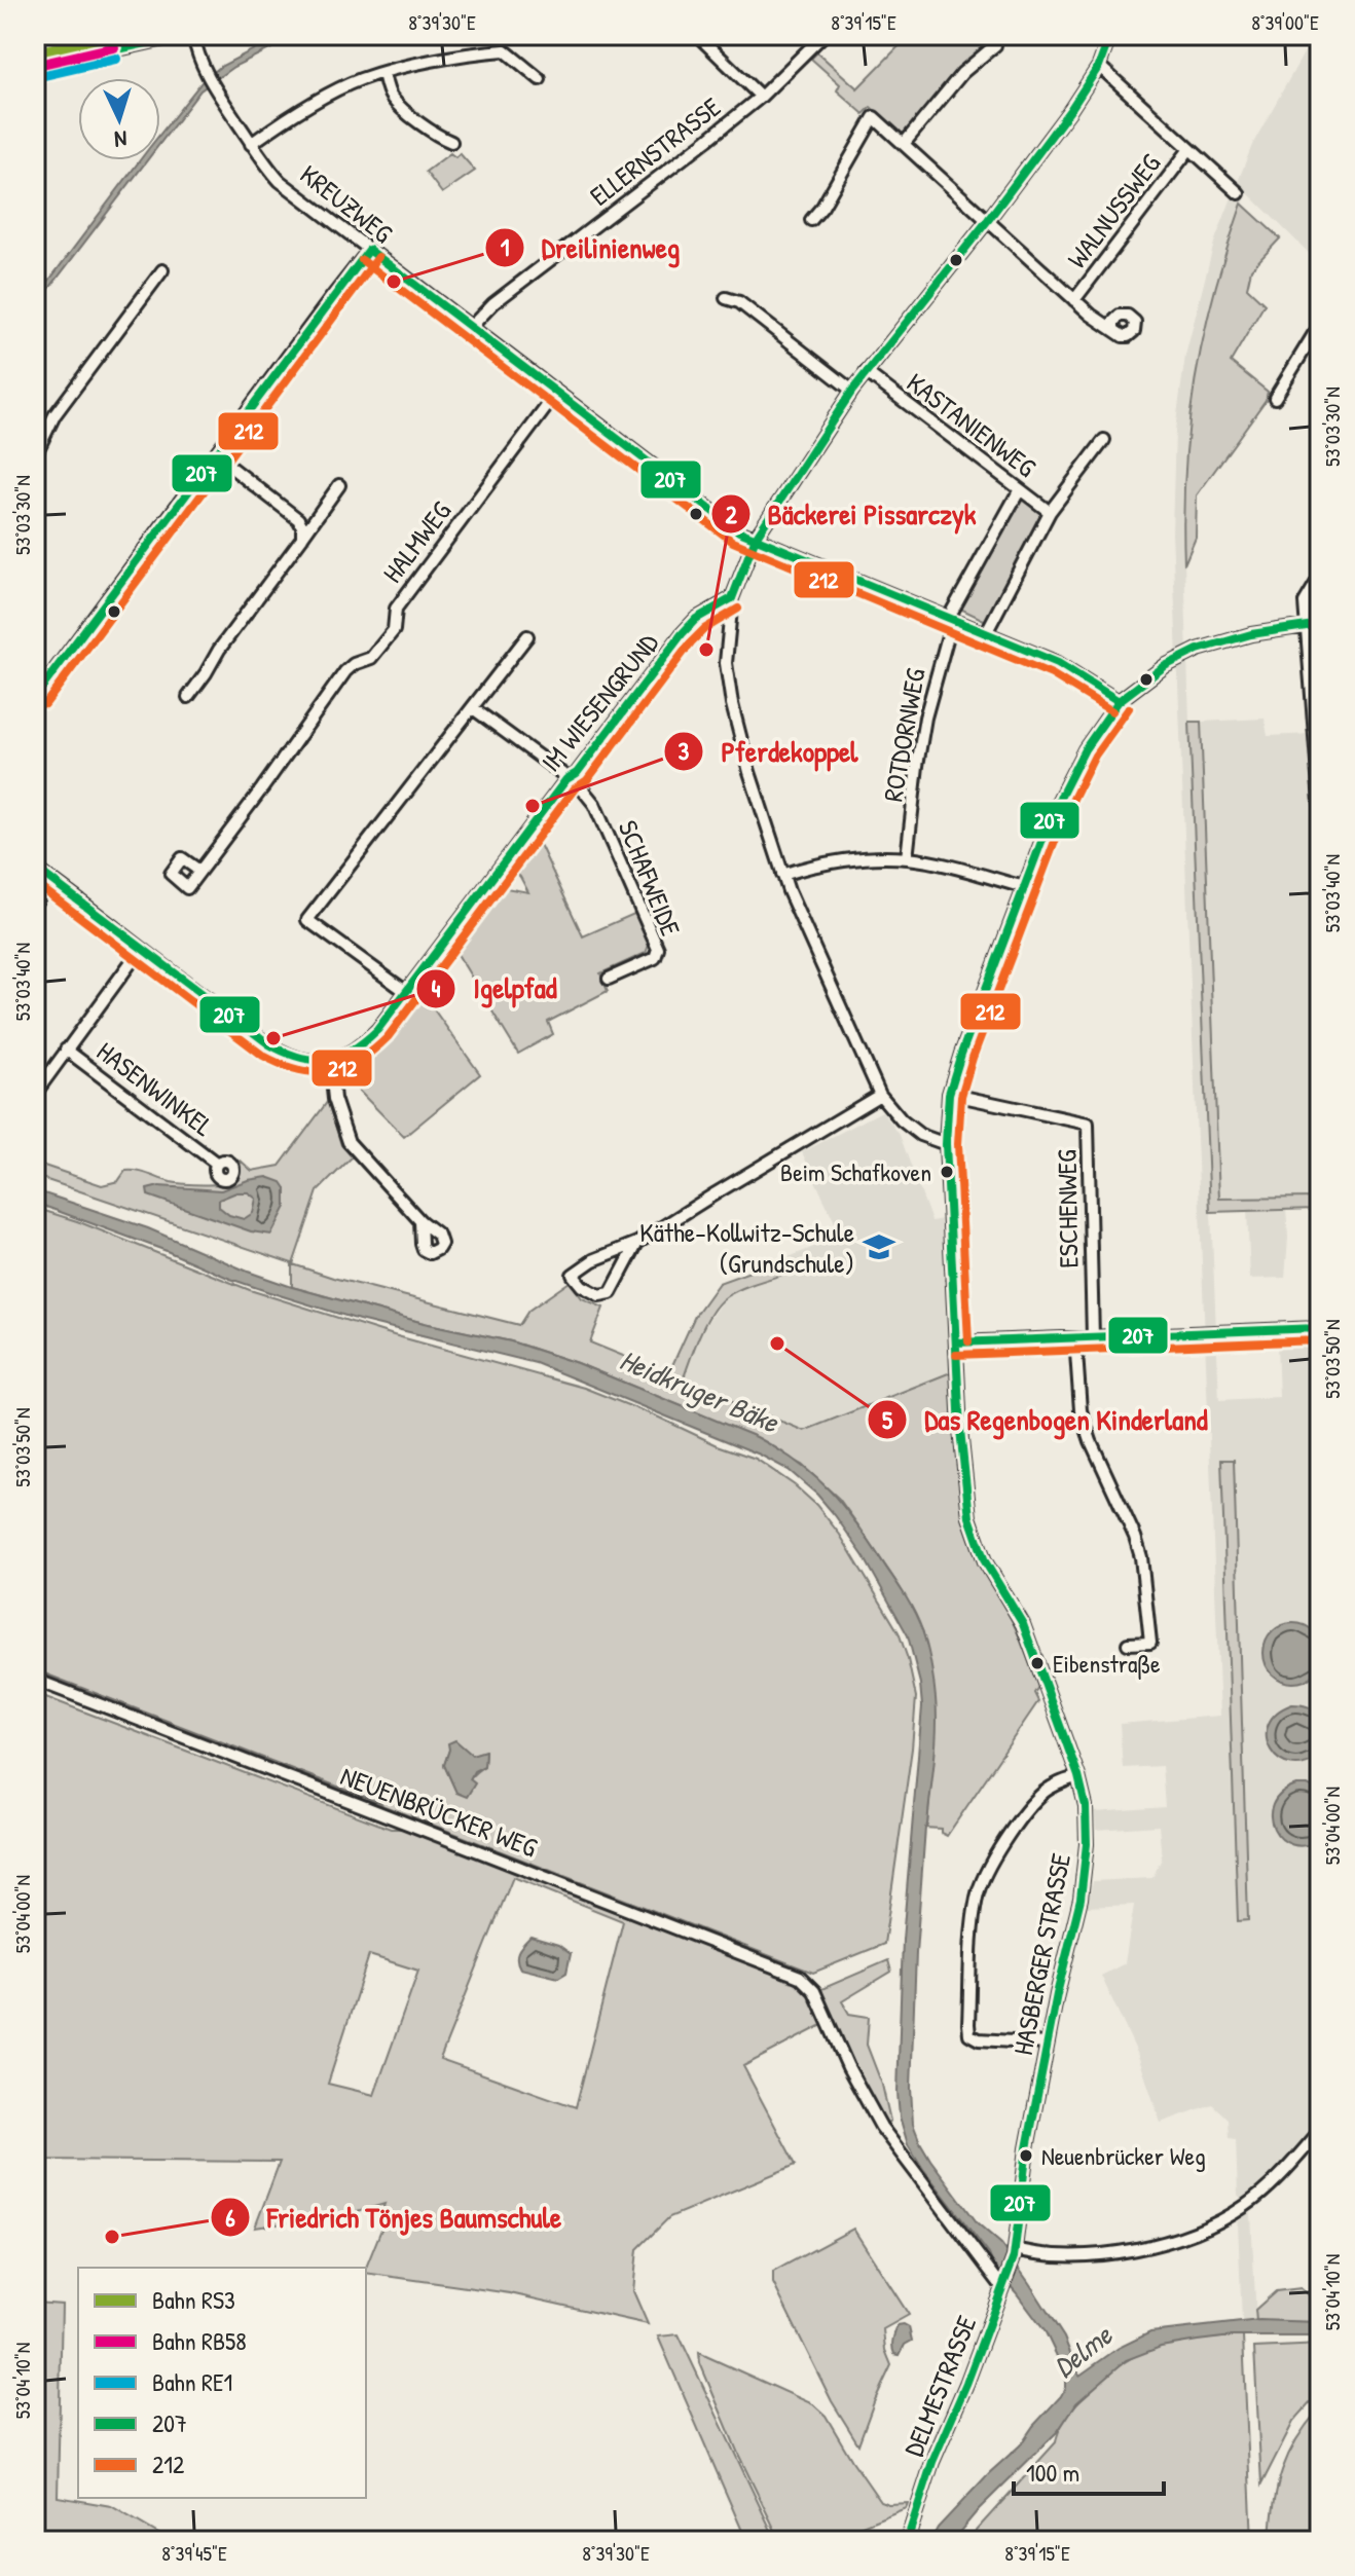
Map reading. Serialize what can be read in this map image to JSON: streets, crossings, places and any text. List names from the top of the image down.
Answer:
{
  "streets": {
    "street": [
      "ELLERNSTRASSE",
      "KREUZWEG",
      "WALNUSSWEG",
      "KASTANIENWEG",
      "HALMWEG",
      "IM WIESENGRUND",
      "ROTDORNWEG",
      "SCHAFWEIDE",
      "HASENWINKEL",
      "ESCHENWEG",
      "NEUENBRÜCKER WEG",
      "HASBERGER STRASSE",
      "DELMESTRASSE"
    ]
  },
  "crossings": [
    ["ELLERNSTRASSE", "KREUZWEG"],
    ["KREUZWEG", "HALMWEG"],
    ["KREUZWEG", "ROTDORNWEG"],
    ["KREUZWEG", "HASBERGER STRASSE"],
    ["KASTANIENWEG", "ROTDORNWEG"],
    ["IM WIESENGRUND", "SCHAFWEIDE"],
    ["ESCHENWEG", "HASBERGER STRASSE"],
    ["NEUENBRÜCKER WEG", "DELMESTRASSE"],
    ["HASBERGER STRASSE", "DELMESTRASSE"]
  ],
  "water": ["Heidkruger Bäke", "Delme"],
  "places": {
    "other": [
      "Dreilinienweg",
      "Bäckerei Pissarczyk",
      "Pferdekoppel",
      "Igelpfad",
      "Beim Schafkoven",
      "Das Regenbogen Kinderland",
      "Eibenstraße",
      "Neuenbrücker Weg",
      "Friedrich Tönjes Baumschule"
    ],
    "school or university": ["Käthe-Kollwitz-Schule (Grundschule)"]
  },
  "lines": [
    "rail line RS3",
    "transit line 207",
    "rail line RB58",
    "rail line RE1",
    "transit line 212"
  ],
  "legend": [
    "Bahn RS3",
    "Bahn RB58",
    "Bahn RE1",
    "207",
    "212"
  ],
  "scale_bar": "100 m",
  "north": "bottom",
  "coordinates": [
    "8°39'30\"E",
    "8°39'15\"E",
    "8°39'00\"E",
    "53°03'30\"N",
    "53°03'40\"N",
    "53°03'50\"N",
    "53°04'00\"N",
    "53°04'10\"N",
    "8°39'45\"E"
  ]
}
